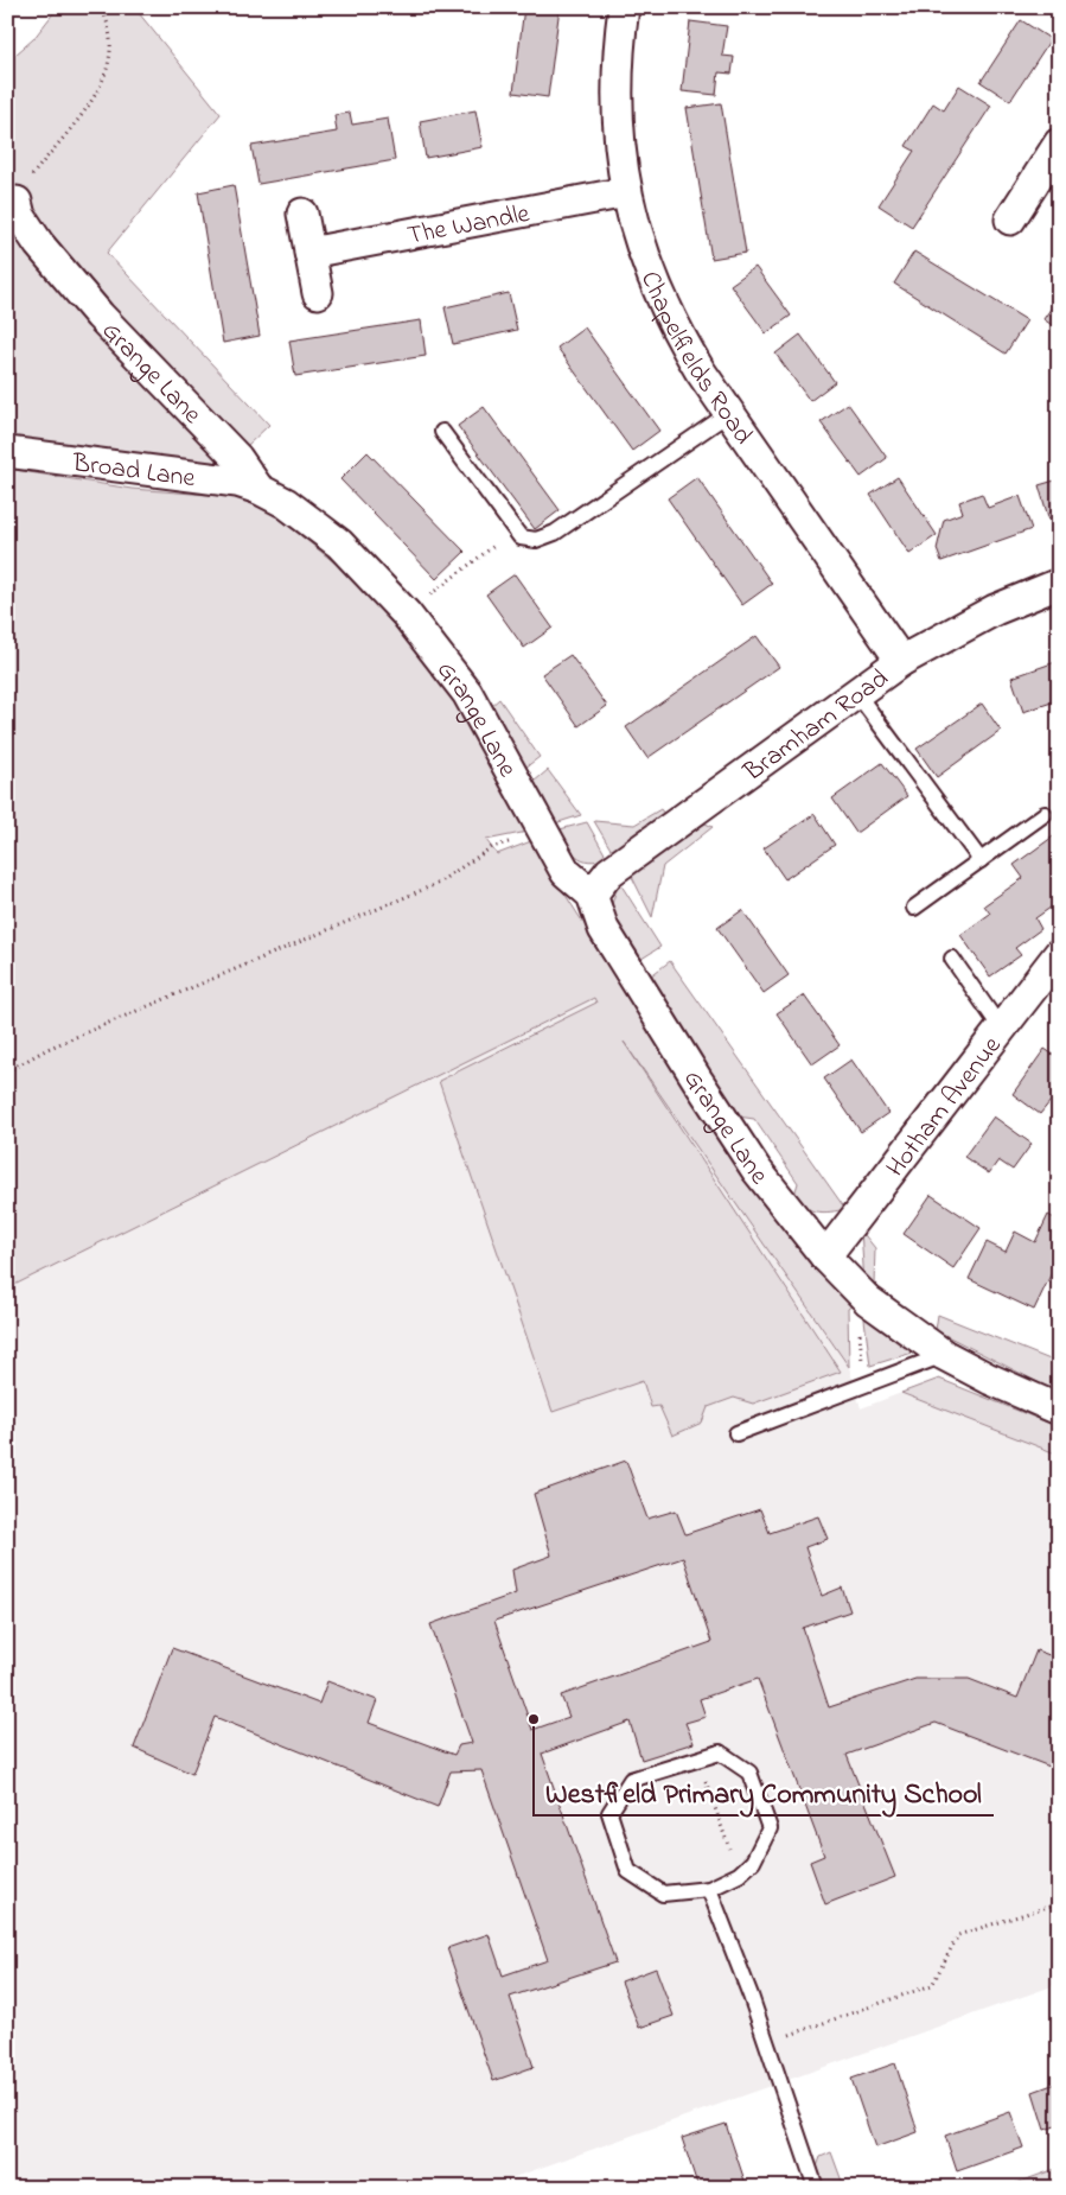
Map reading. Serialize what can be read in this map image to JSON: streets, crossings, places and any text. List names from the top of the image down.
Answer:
{
  "streets": {
    "street": [
      "The Wandle",
      "Chapelfields Road",
      "Grange Lane",
      "Broad Lane",
      "Bramham Road",
      "Hotham Avenue"
    ]
  },
  "crossings": [
    ["The Wandle", "Chapelfields Road"],
    ["Chapelfields Road", "Bramham Road"],
    ["Grange Lane", "Broad Lane"],
    ["Grange Lane", "Bramham Road"],
    ["Grange Lane", "Hotham Avenue"]
  ],
  "places": ["Westfield Primary Community School"]
}
